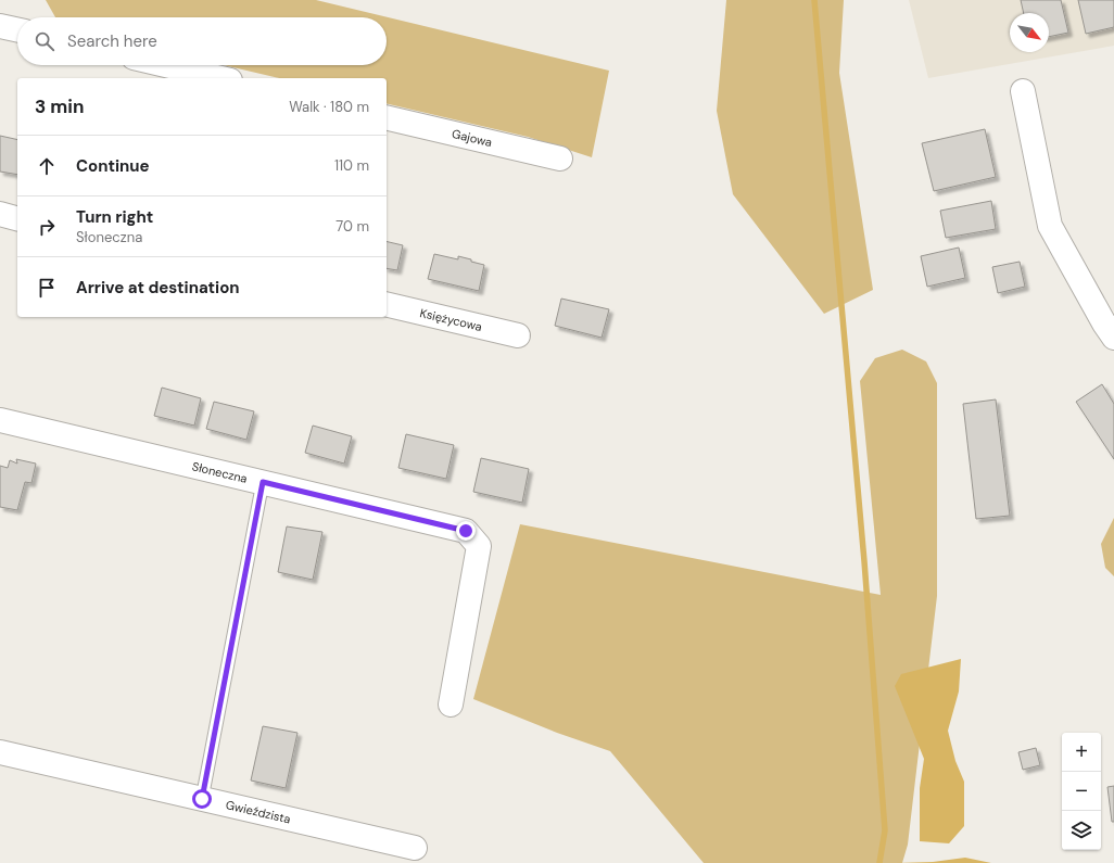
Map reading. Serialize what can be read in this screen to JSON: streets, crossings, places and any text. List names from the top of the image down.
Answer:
{
  "streets": {
    "street": [
      "Gajowa",
      "Księżycowa",
      "Słoneczna",
      "Gwieździsta"
    ]
  },
  "north": "bottom right",
  "page": {
    "search": "Search here",
    "heading": ["3 min", "Walk · 180 m"],
    "list": [
      ["Continue", "110 m"],
      ["Turn right", "Słoneczna", "70 m"],
      "Arrive at destination"
    ],
    "map_buttons": ["+", "−"]
  }
}
